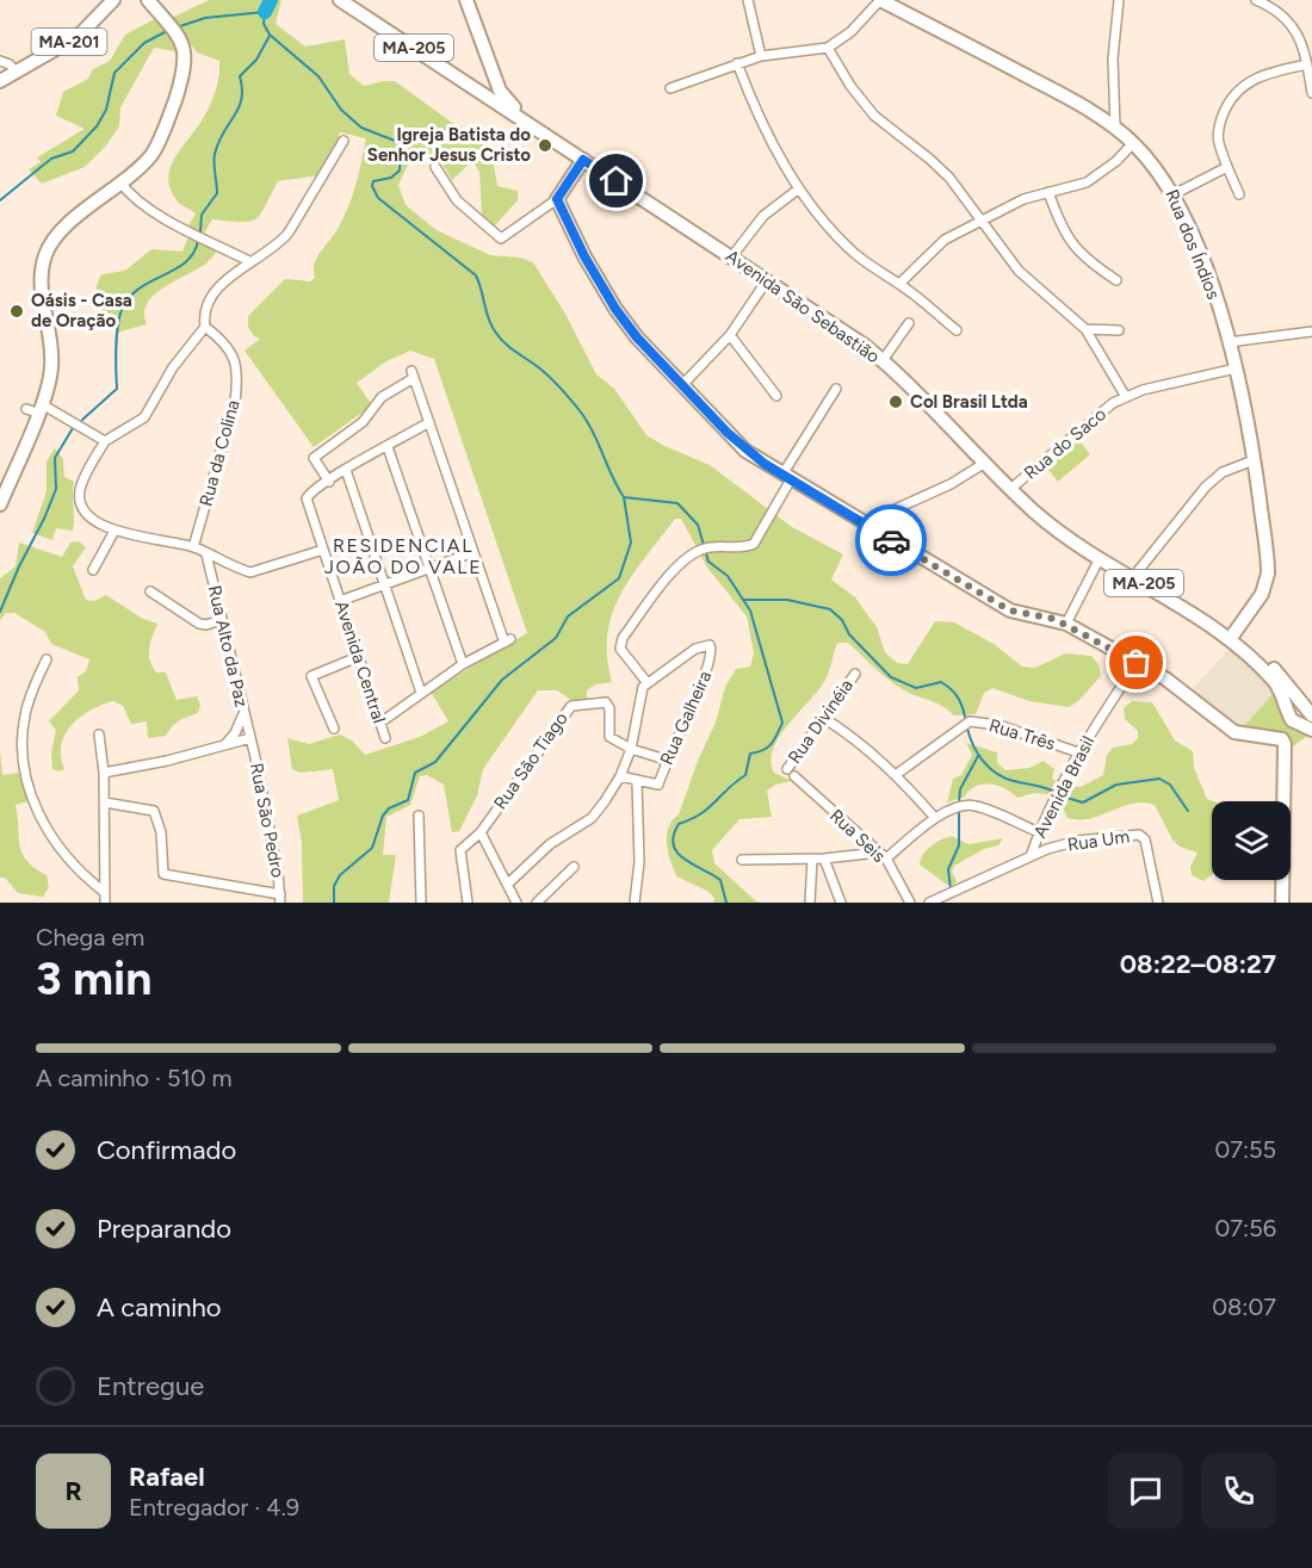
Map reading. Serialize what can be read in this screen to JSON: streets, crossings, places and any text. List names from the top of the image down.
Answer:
{
  "streets": {
    "main road": [
      "MA-201",
      "MA-205",
      "Rua dos Índios",
      "Avenida São Sebastião"
    ],
    "street": [
      "Rua do Saco",
      "Rua da Colina",
      "Rua Alto da Paz",
      "Avenida Central",
      "Rua Galheira",
      "Rua Divinéia",
      "Rua Três",
      "Rua São Tiago",
      "Avenida Brasil",
      "Rua São Pedro",
      "Rua Seis",
      "Rua Um"
    ]
  },
  "crossings": [
    ["Rua dos Índios", "Avenida São Sebastião"],
    ["Rua dos Índios", "Rua do Saco"],
    ["Avenida São Sebastião", "Rua do Saco"],
    ["Rua da Colina", "Rua Alto da Paz"],
    ["Rua Alto da Paz", "Avenida Central"],
    ["Rua Alto da Paz", "Rua São Pedro"],
    ["Rua Três", "Avenida Brasil"],
    ["Avenida Brasil", "Rua Um"]
  ],
  "districts": ["RESIDENCIAL JOÃO DO VALE"],
  "places": ["Igreja Batista do Senhor Jesus Cristo", "Oásis - Casa de Oração", "Col Brasil Ltda"],
  "page": {
    "heading": ["3 min", "Chega em", "08:22–08:27"],
    "panel": ["Rafael", "Entregador · 4.9"],
    "bar": "A caminho · 510 m",
    "list": [
      ["Confirmado", "07:55"],
      ["Preparando", "07:56"],
      ["A caminho", "08:07"],
      "Entregue"
    ],
    "round": "R"
  }
}
